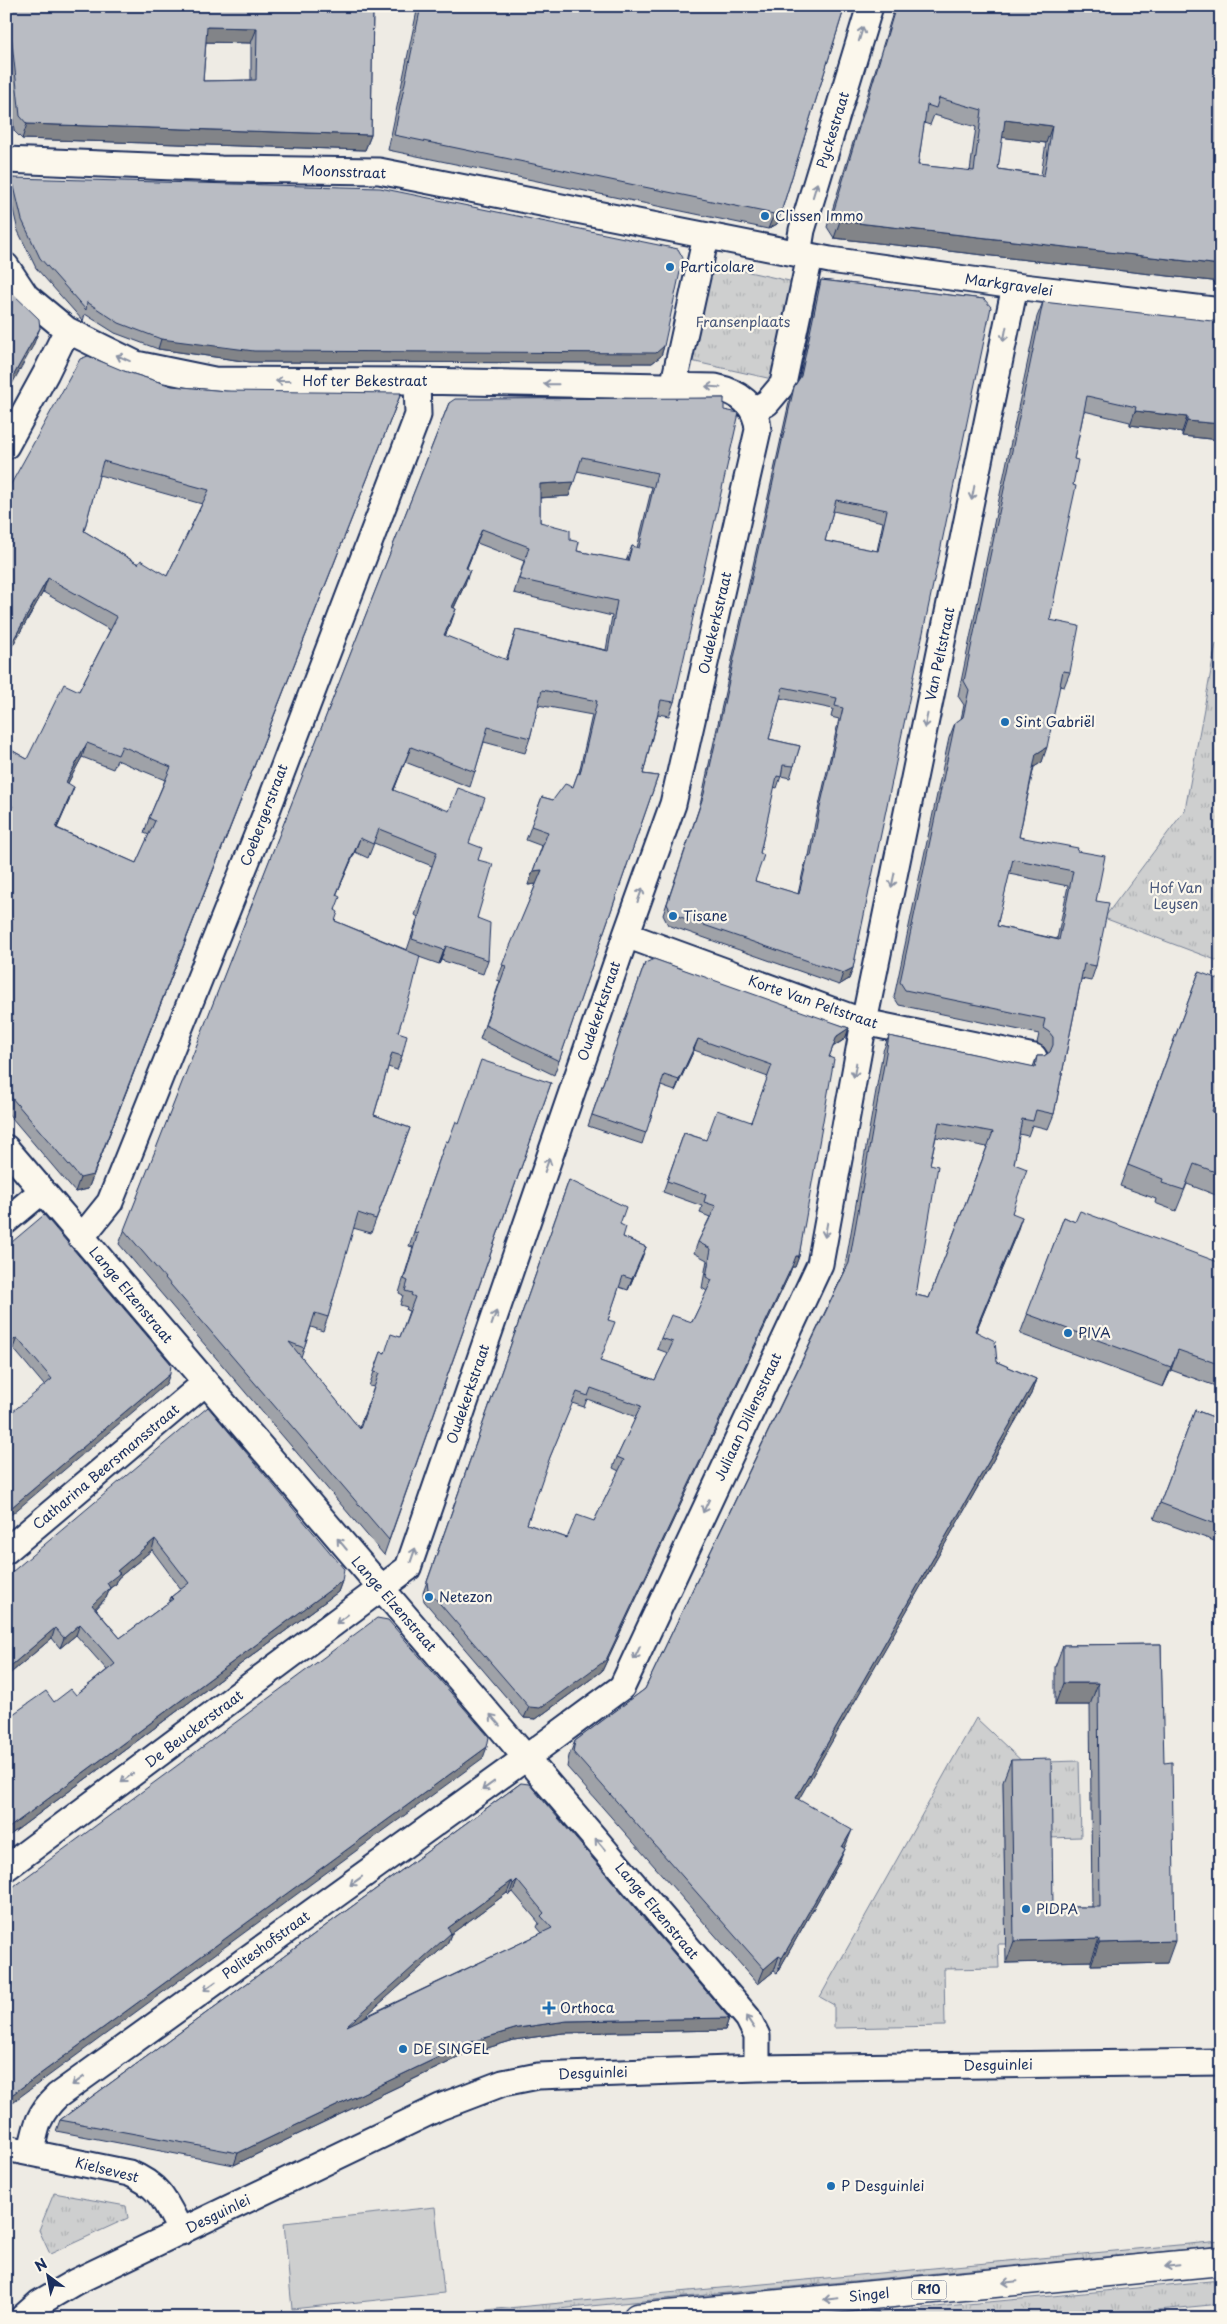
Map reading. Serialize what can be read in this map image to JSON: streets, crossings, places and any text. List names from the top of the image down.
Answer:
{
  "streets": {
    "main road": ["R10", "Singel"],
    "street": [
      "Pyckestraat",
      "Moonsstraat",
      "Markgravelei",
      "Hof ter Bekestraat",
      "Oudekerkstraat",
      "Van Peltstraat",
      "Coebergerstraat",
      "Korte Van Peltstraat",
      "Lange Elzenstraat",
      "Juliaan Dillensstraat",
      "Catharina Beersmansstraat",
      "De Beuckerstraat",
      "Politeshofstraat",
      "Desguinlei",
      "Kielsevest"
    ]
  },
  "crossings": [
    ["Pyckestraat", "Markgravelei"],
    ["Markgravelei", "Van Peltstraat"],
    ["Hof ter Bekestraat", "Oudekerkstraat"],
    ["Hof ter Bekestraat", "Coebergerstraat"],
    ["Oudekerkstraat", "Korte Van Peltstraat"],
    ["Oudekerkstraat", "Lange Elzenstraat"],
    ["Oudekerkstraat", "De Beuckerstraat"],
    ["Van Peltstraat", "Korte Van Peltstraat"],
    ["Van Peltstraat", "Juliaan Dillensstraat"],
    ["Coebergerstraat", "Lange Elzenstraat"],
    ["Korte Van Peltstraat", "Juliaan Dillensstraat"],
    ["Lange Elzenstraat", "Juliaan Dillensstraat"],
    ["Lange Elzenstraat", "Catharina Beersmansstraat"],
    ["Lange Elzenstraat", "De Beuckerstraat"],
    ["Lange Elzenstraat", "Politeshofstraat"],
    ["Lange Elzenstraat", "Desguinlei"],
    ["Juliaan Dillensstraat", "Politeshofstraat"],
    ["Politeshofstraat", "Kielsevest"],
    ["Desguinlei", "Kielsevest"]
  ],
  "one_way": [
    "Pyckestraat",
    "Hof ter Bekestraat",
    "Oudekerkstraat",
    "Van Peltstraat",
    "Lange Elzenstraat",
    "Juliaan Dillensstraat",
    "De Beuckerstraat",
    "Politeshofstraat",
    "Singel"
  ],
  "parks": ["Fransenplaats", "Hof Van Leysen"],
  "places": {
    "other": [
      "Clissen Immo",
      "Particolare",
      "Sint Gabriël",
      "Tisane",
      "PIVA",
      "Netezon",
      "PIDPA",
      "DE SINGEL",
      "P Desguinlei"
    ],
    "health": ["Orthoca"]
  },
  "north": "top left"
}
